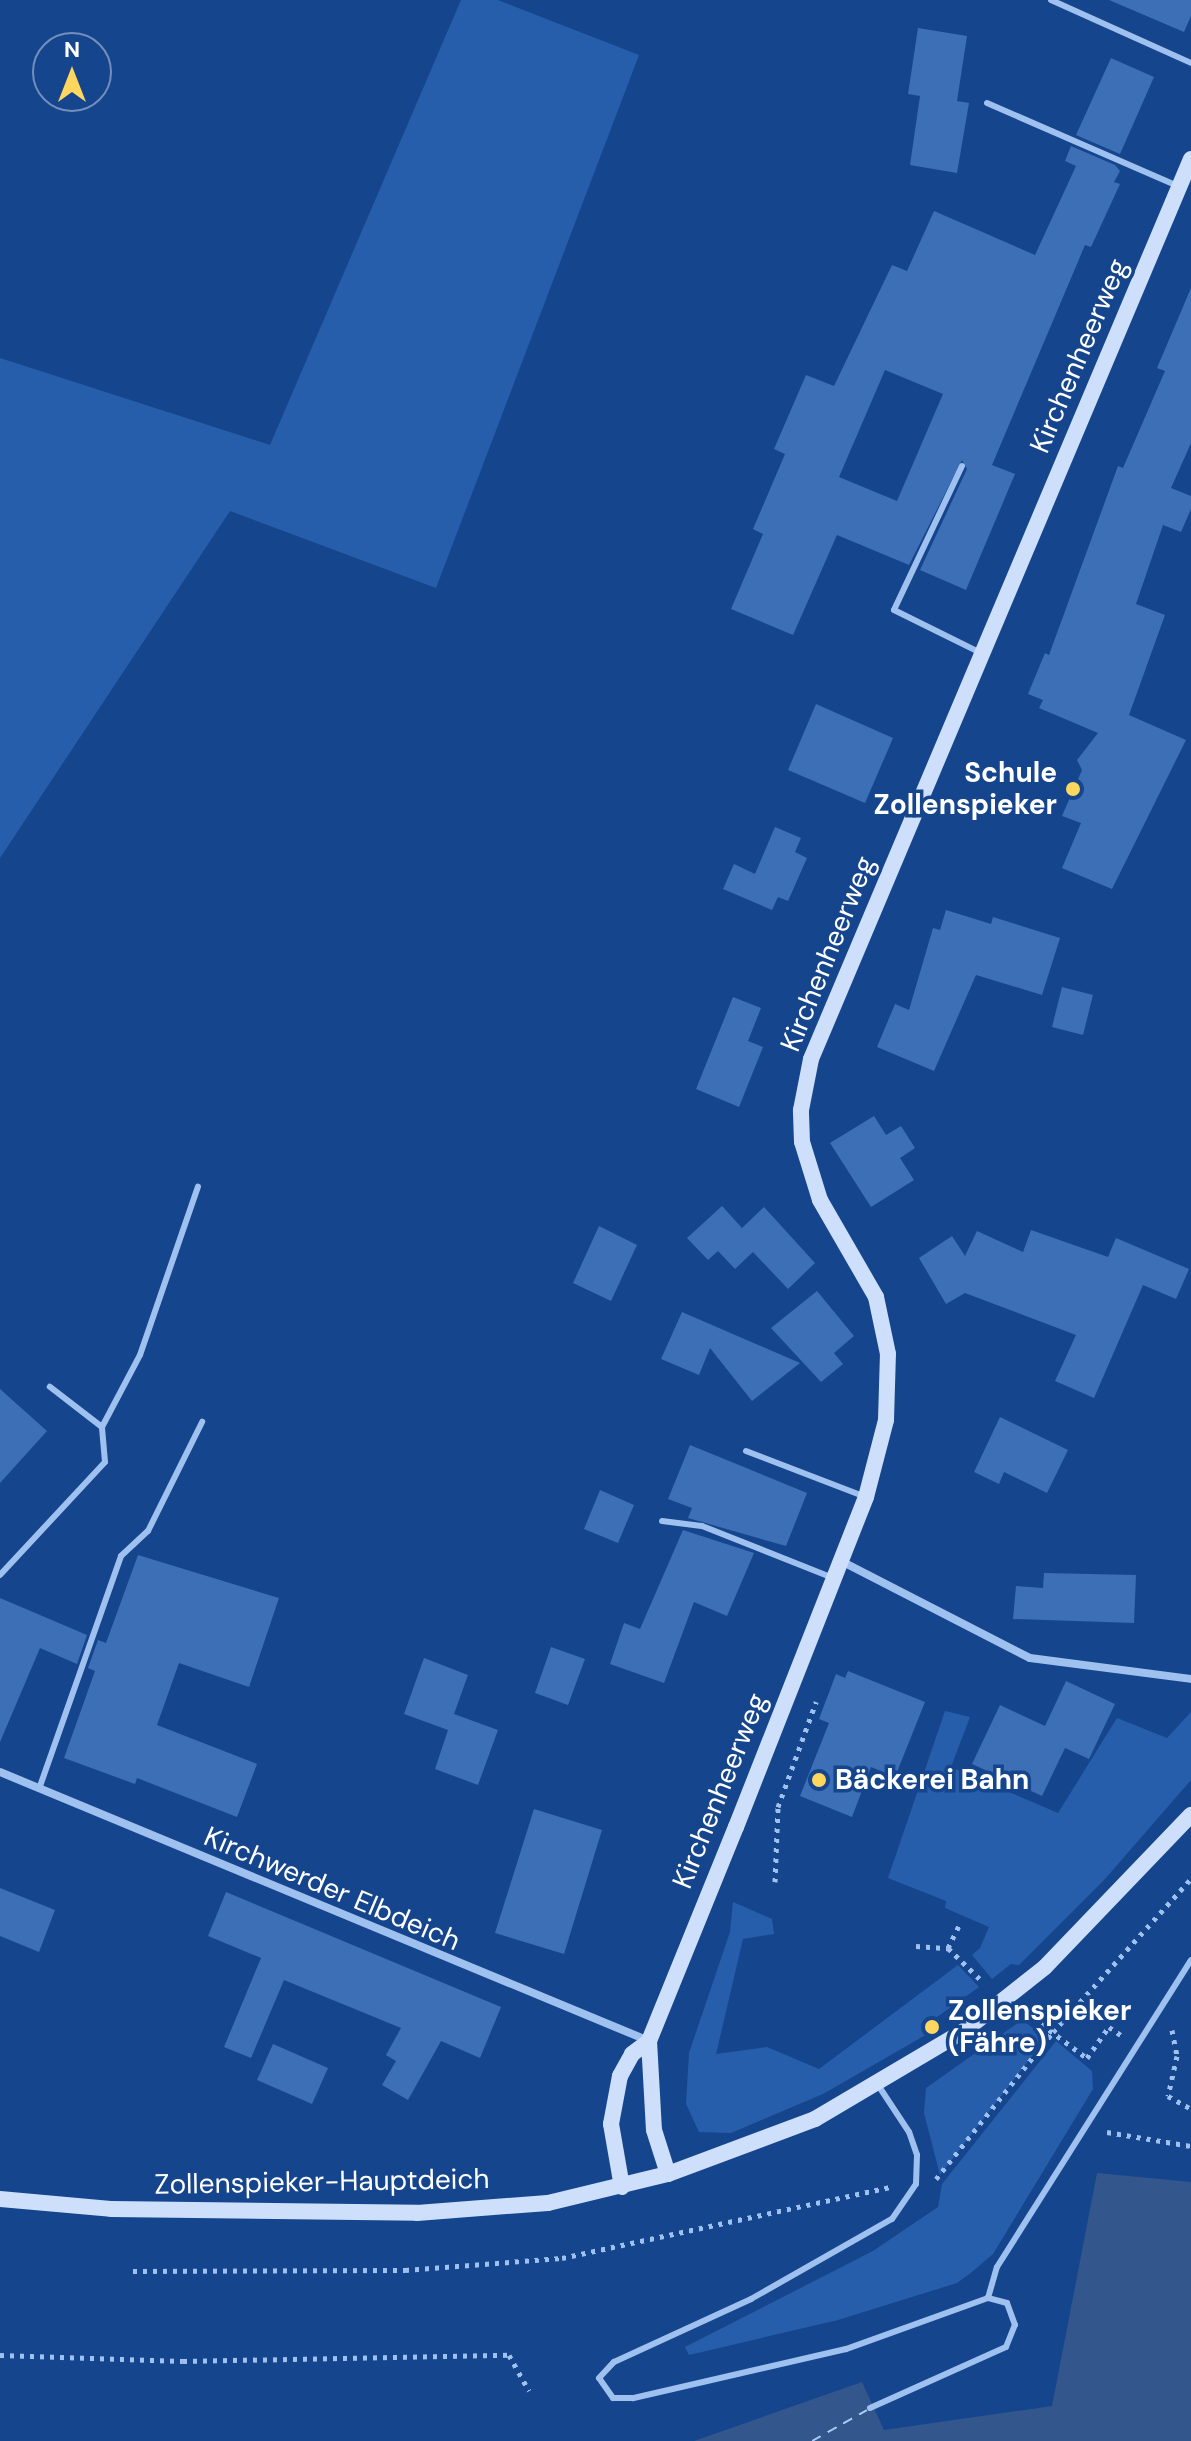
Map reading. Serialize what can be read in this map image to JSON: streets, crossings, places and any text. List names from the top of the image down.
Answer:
{
  "streets": {
    "main road": ["Kirchenheerweg", "Zollenspieker-Hauptdeich"],
    "street": ["Kirchwerder Elbdeich"]
  },
  "crossings": [
    ["Kirchenheerweg", "Kirchwerder Elbdeich"],
    ["Kirchenheerweg", "Zollenspieker-Hauptdeich"]
  ],
  "places": ["Schule Zollenspieker", "Bäckerei Bahn", "Zollenspieker (Fähre)"],
  "north": "top"
}
